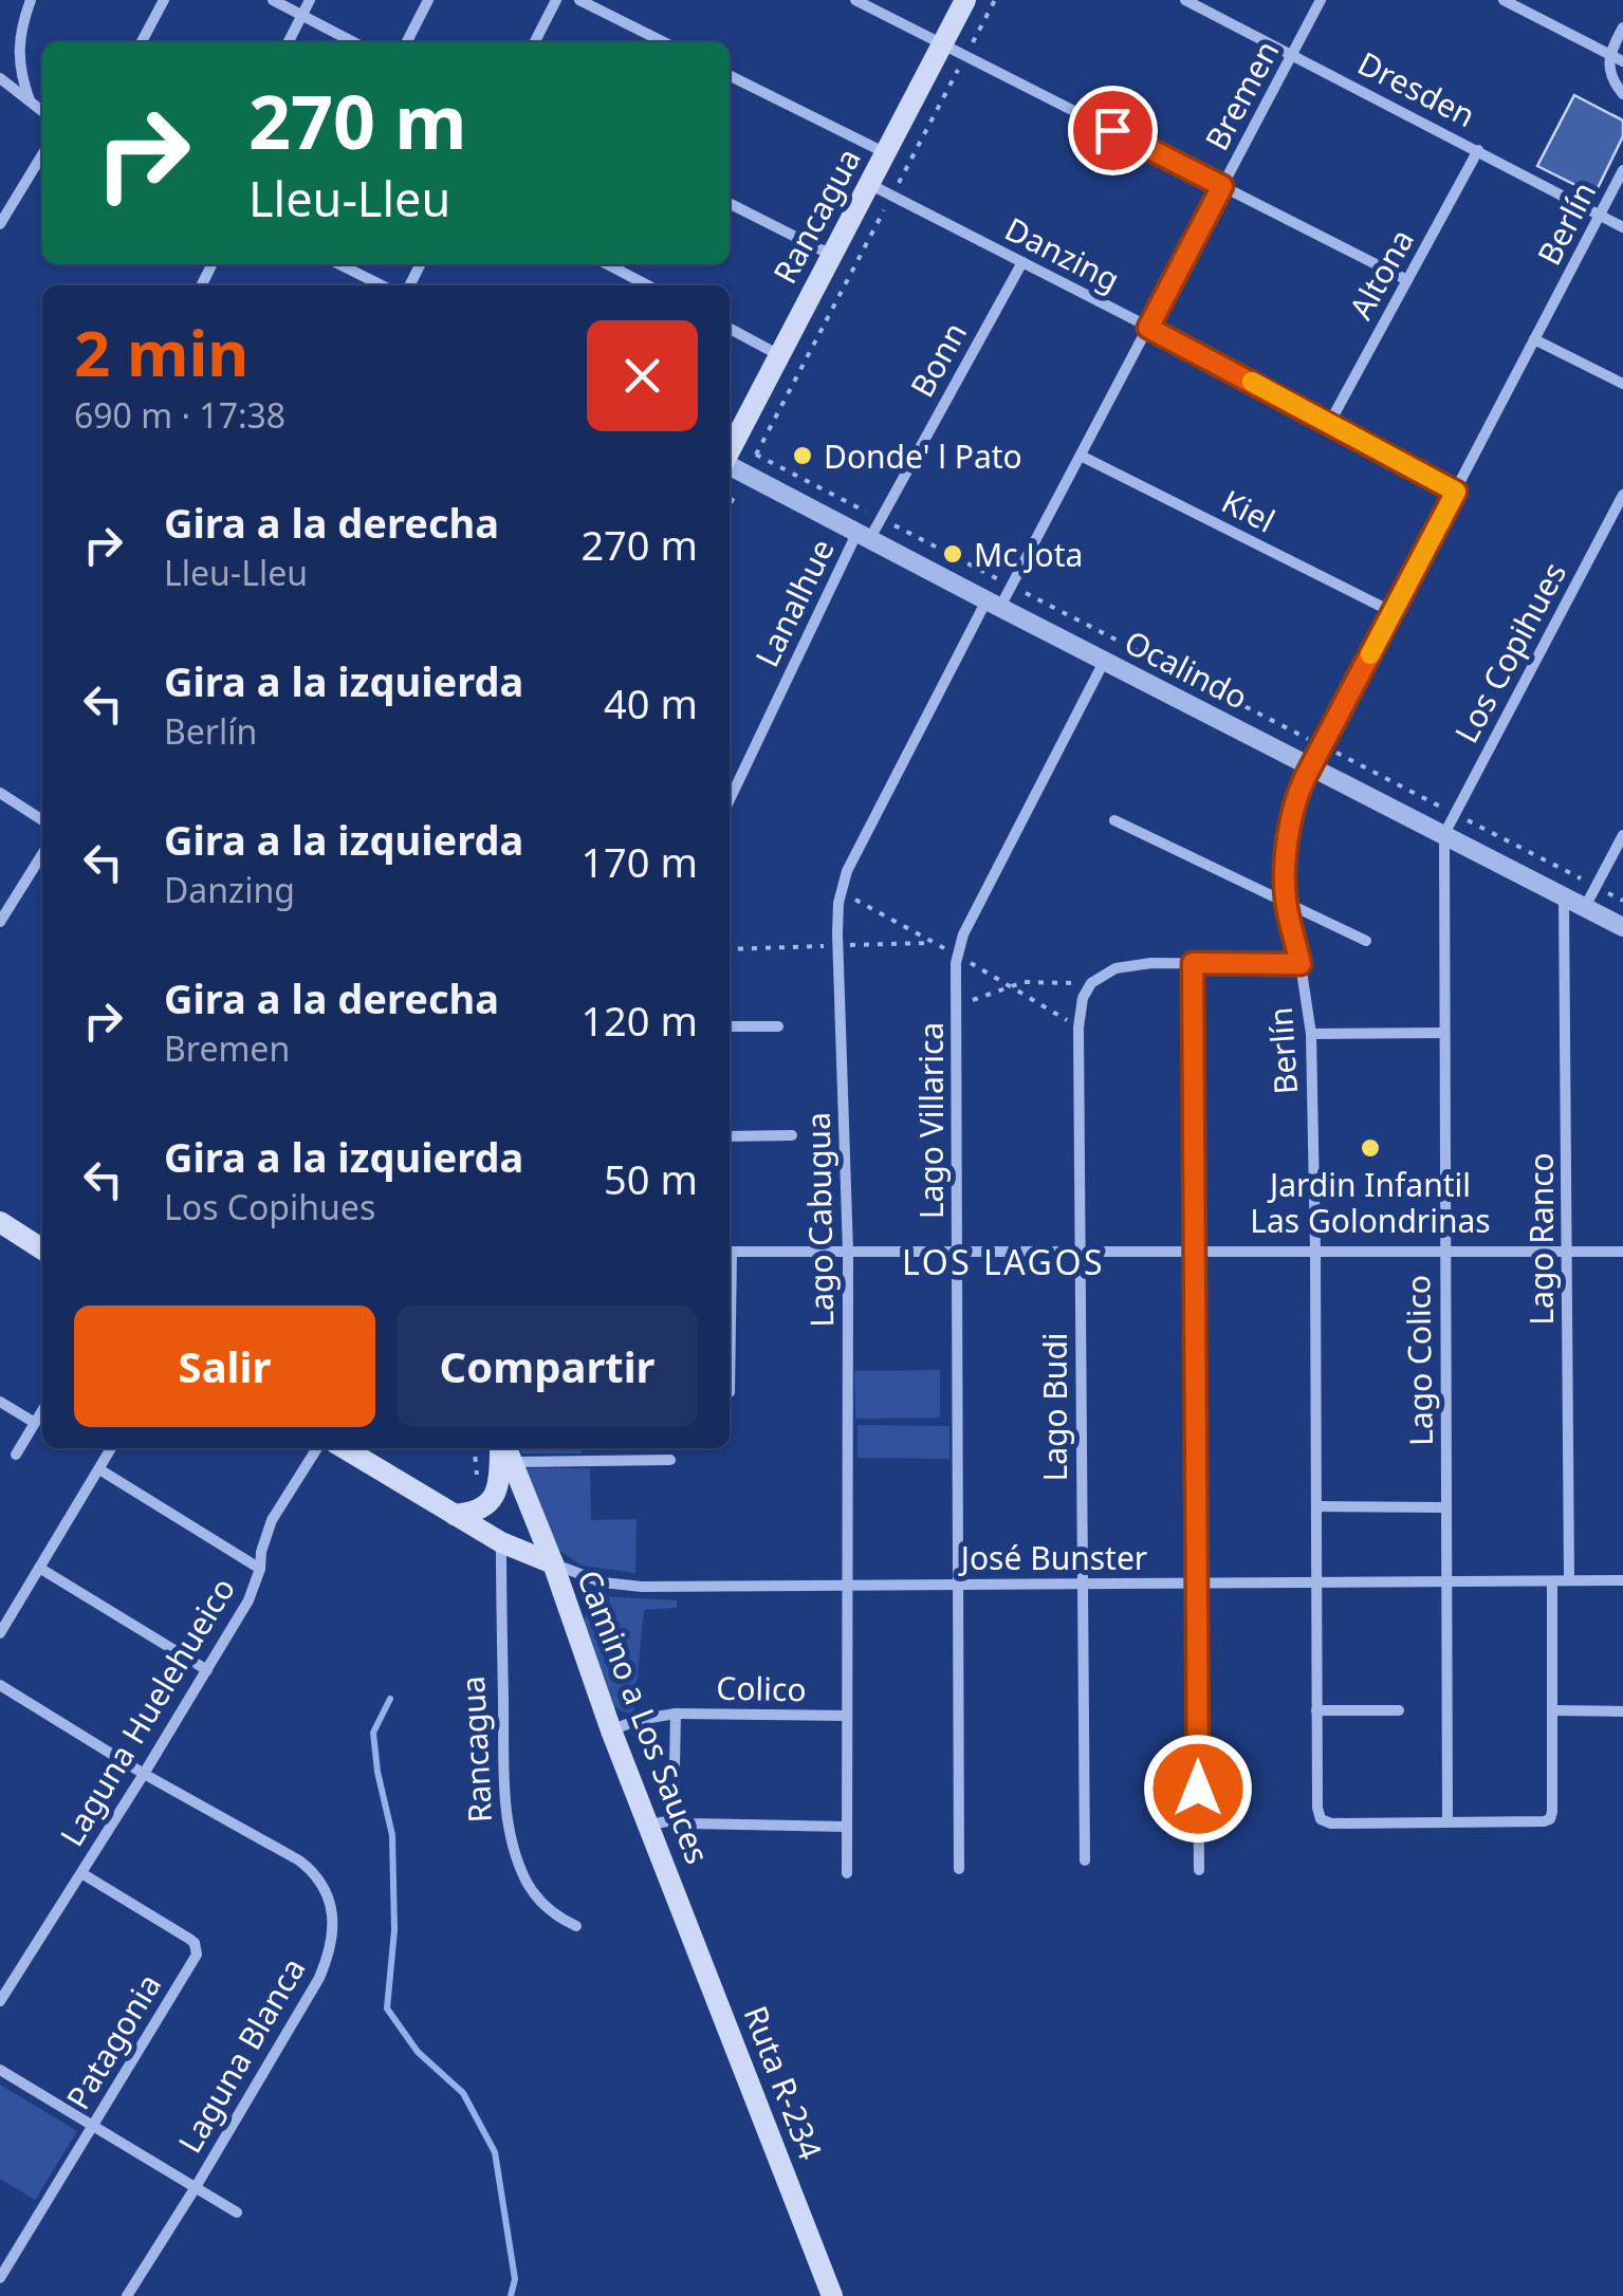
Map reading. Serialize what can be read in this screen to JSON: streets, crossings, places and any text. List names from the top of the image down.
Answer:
{
  "streets": {
    "main road": ["Rancagua", "Camino a Los Sauces", "Ruta R-234"],
    "street": [
      "Dresden",
      "Bremen",
      "Berlín",
      "Danzing",
      "Altona",
      "Bonn",
      "Kiel",
      "Lanalhue",
      "Los Copihues",
      "Ocalindo",
      "Lago Villarica",
      "Lago Cabugua",
      "Lago Ranco",
      "Lago Colico",
      "Lago Budi",
      "José Bunster",
      "Colico",
      "Laguna Huelehueico",
      "Patagonia",
      "Laguna Blanca"
    ]
  },
  "crossings": [
    ["Dresden", "Bremen"],
    ["Dresden", "Berlín"],
    ["Dresden", "Altona"],
    ["Bremen", "Danzing"],
    ["Bremen", "Kiel"],
    ["Bremen", "Ocalindo"],
    ["Bremen", "Lago Cabugua"],
    ["Rancagua", "Danzing"],
    ["Berlín", "Danzing"],
    ["Berlín", "Kiel"],
    ["Berlín", "Ocalindo"],
    ["Berlín", "Lago Colico"],
    ["Berlín", "José Bunster"],
    ["Danzing", "Altona"],
    ["Danzing", "Bonn"],
    ["Bonn", "Lanalhue"],
    ["Bonn", "Ocalindo"],
    ["Lanalhue", "Ocalindo"],
    ["Los Copihues", "Ocalindo"],
    ["Los Copihues", "Lago Colico"],
    ["Ocalindo", "Lago Villarica"],
    ["Ocalindo", "Lago Cabugua"],
    ["Ocalindo", "Lago Ranco"],
    ["Ocalindo", "Lago Colico"],
    ["Lago Villarica", "José Bunster"],
    ["Lago Cabugua", "José Bunster"],
    ["Lago Cabugua", "Colico"],
    ["Lago Ranco", "José Bunster"],
    ["Lago Colico", "José Bunster"],
    ["Lago Budi", "José Bunster"],
    ["José Bunster", "Camino a Los Sauces"],
    ["Colico", "Camino a Los Sauces"],
    ["Laguna Huelehueico", "Patagonia"],
    ["Laguna Huelehueico", "Laguna Blanca"],
    ["Camino a Los Sauces", "Ruta R-234"]
  ],
  "districts": ["LOS LAGOS"],
  "places": ["Donde' l Pato", "Mc Jota", "Jardin Infantil Las Golondrinas"],
  "page": {
    "turn": ["270 m", "Lleu-Lleu"],
    "heading": ["2 min", "690 m · 17:38"],
    "list": [
      {
        "name": "Gira a la derecha",
        "note": "Lleu-Lleu",
        "value": "270 m"
      },
      {
        "name": "Gira a la izquierda",
        "note": "Berlín",
        "value": "40 m"
      },
      {
        "name": "Gira a la izquierda",
        "note": "Danzing",
        "value": "170 m"
      },
      {
        "name": "Gira a la derecha",
        "note": "Bremen",
        "value": "120 m"
      },
      {
        "name": "Gira a la izquierda",
        "note": "Los Copihues",
        "value": "50 m"
      }
    ],
    "buttons": ["Salir", "Compartir"]
  }
}
